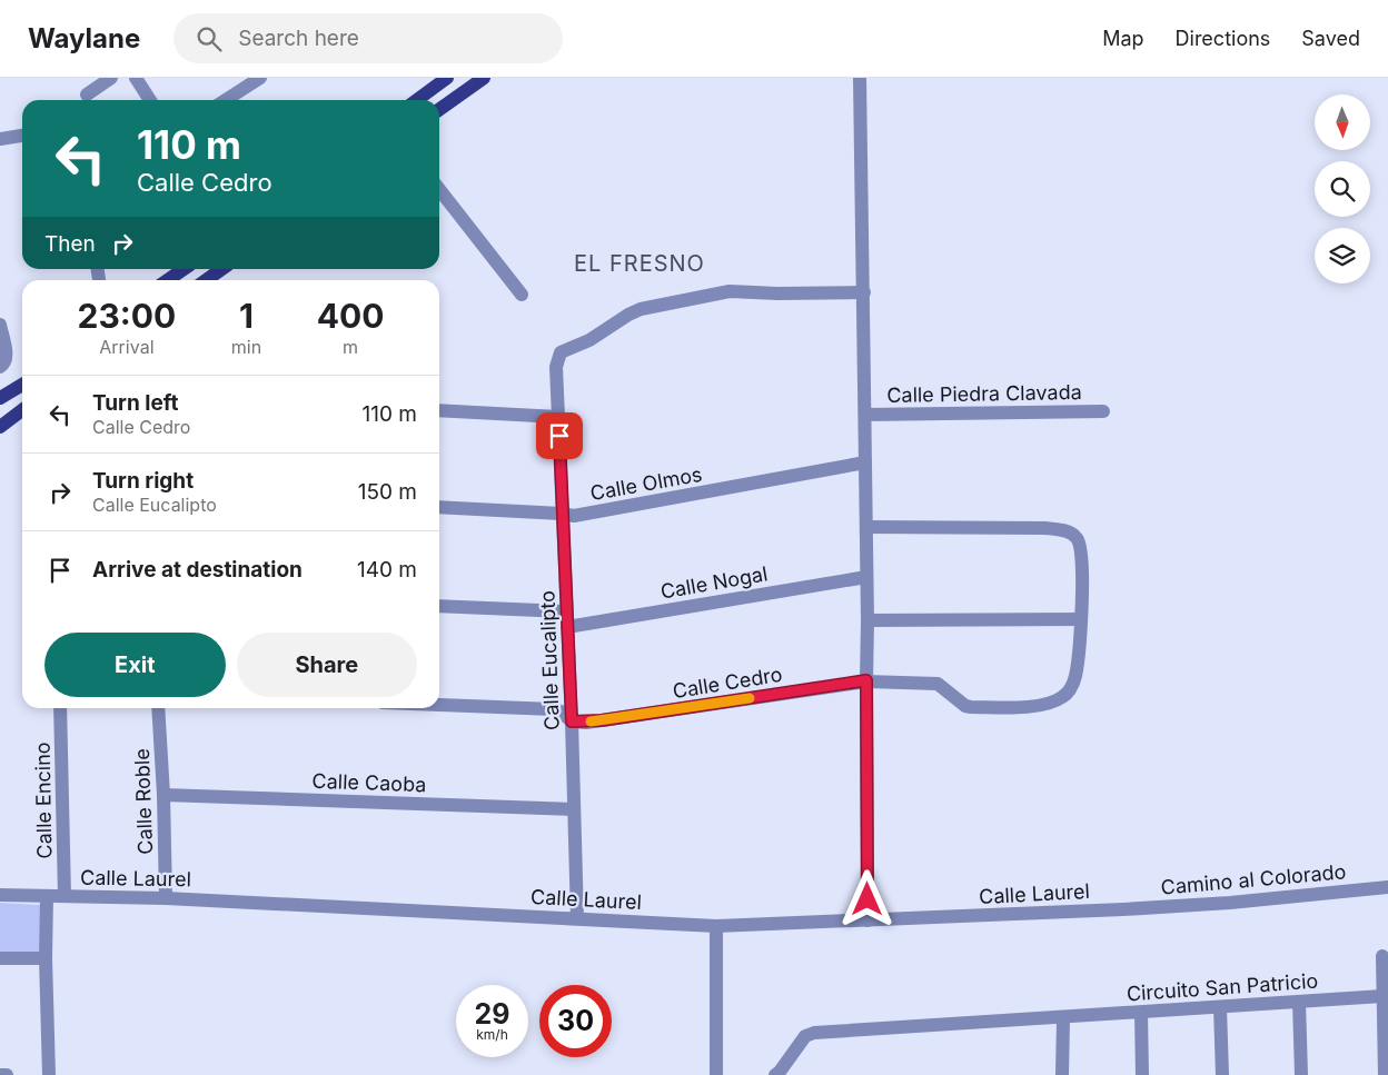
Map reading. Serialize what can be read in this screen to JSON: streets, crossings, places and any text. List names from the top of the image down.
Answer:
{
  "streets": {
    "street": [
      "Calle Piedra Clavada",
      "Calle Olmos",
      "Calle Nogal",
      "Calle Eucalipto",
      "Calle Cedro",
      "Calle Caoba",
      "Calle Encino",
      "Calle Roble",
      "Calle Laurel",
      "Camino al Colorado",
      "Circuito San Patricio"
    ]
  },
  "crossings": [
    ["Calle Olmos", "Calle Eucalipto"],
    ["Calle Nogal", "Calle Eucalipto"],
    ["Calle Eucalipto", "Calle Cedro"],
    ["Calle Eucalipto", "Calle Caoba"],
    ["Calle Eucalipto", "Calle Laurel"],
    ["Calle Caoba", "Calle Roble"],
    ["Calle Encino", "Calle Laurel"],
    ["Calle Roble", "Calle Laurel"],
    ["Calle Laurel", "Camino al Colorado"]
  ],
  "districts": ["EL FRESNO"],
  "north": "bottom",
  "page": {
    "header": "Waylane",
    "search": "Search here",
    "nav": ["Map", "Directions", "Saved"],
    "turn": ["110 m", "Calle Cedro"],
    "then": "Then",
    "eta": [
      "23:00",
      "Arrival",
      "1",
      "min",
      "400",
      "m"
    ],
    "list": [
      {
        "name": "Turn left",
        "note": "Calle Cedro",
        "value": "110 m"
      },
      {
        "name": "Turn right",
        "note": "Calle Eucalipto",
        "value": "150 m"
      },
      {
        "name": "Arrive at destination",
        "value": "140 m"
      }
    ],
    "buttons": ["Exit", "Share"],
    "speed": "29 km/h",
    "limit": "30"
  }
}
